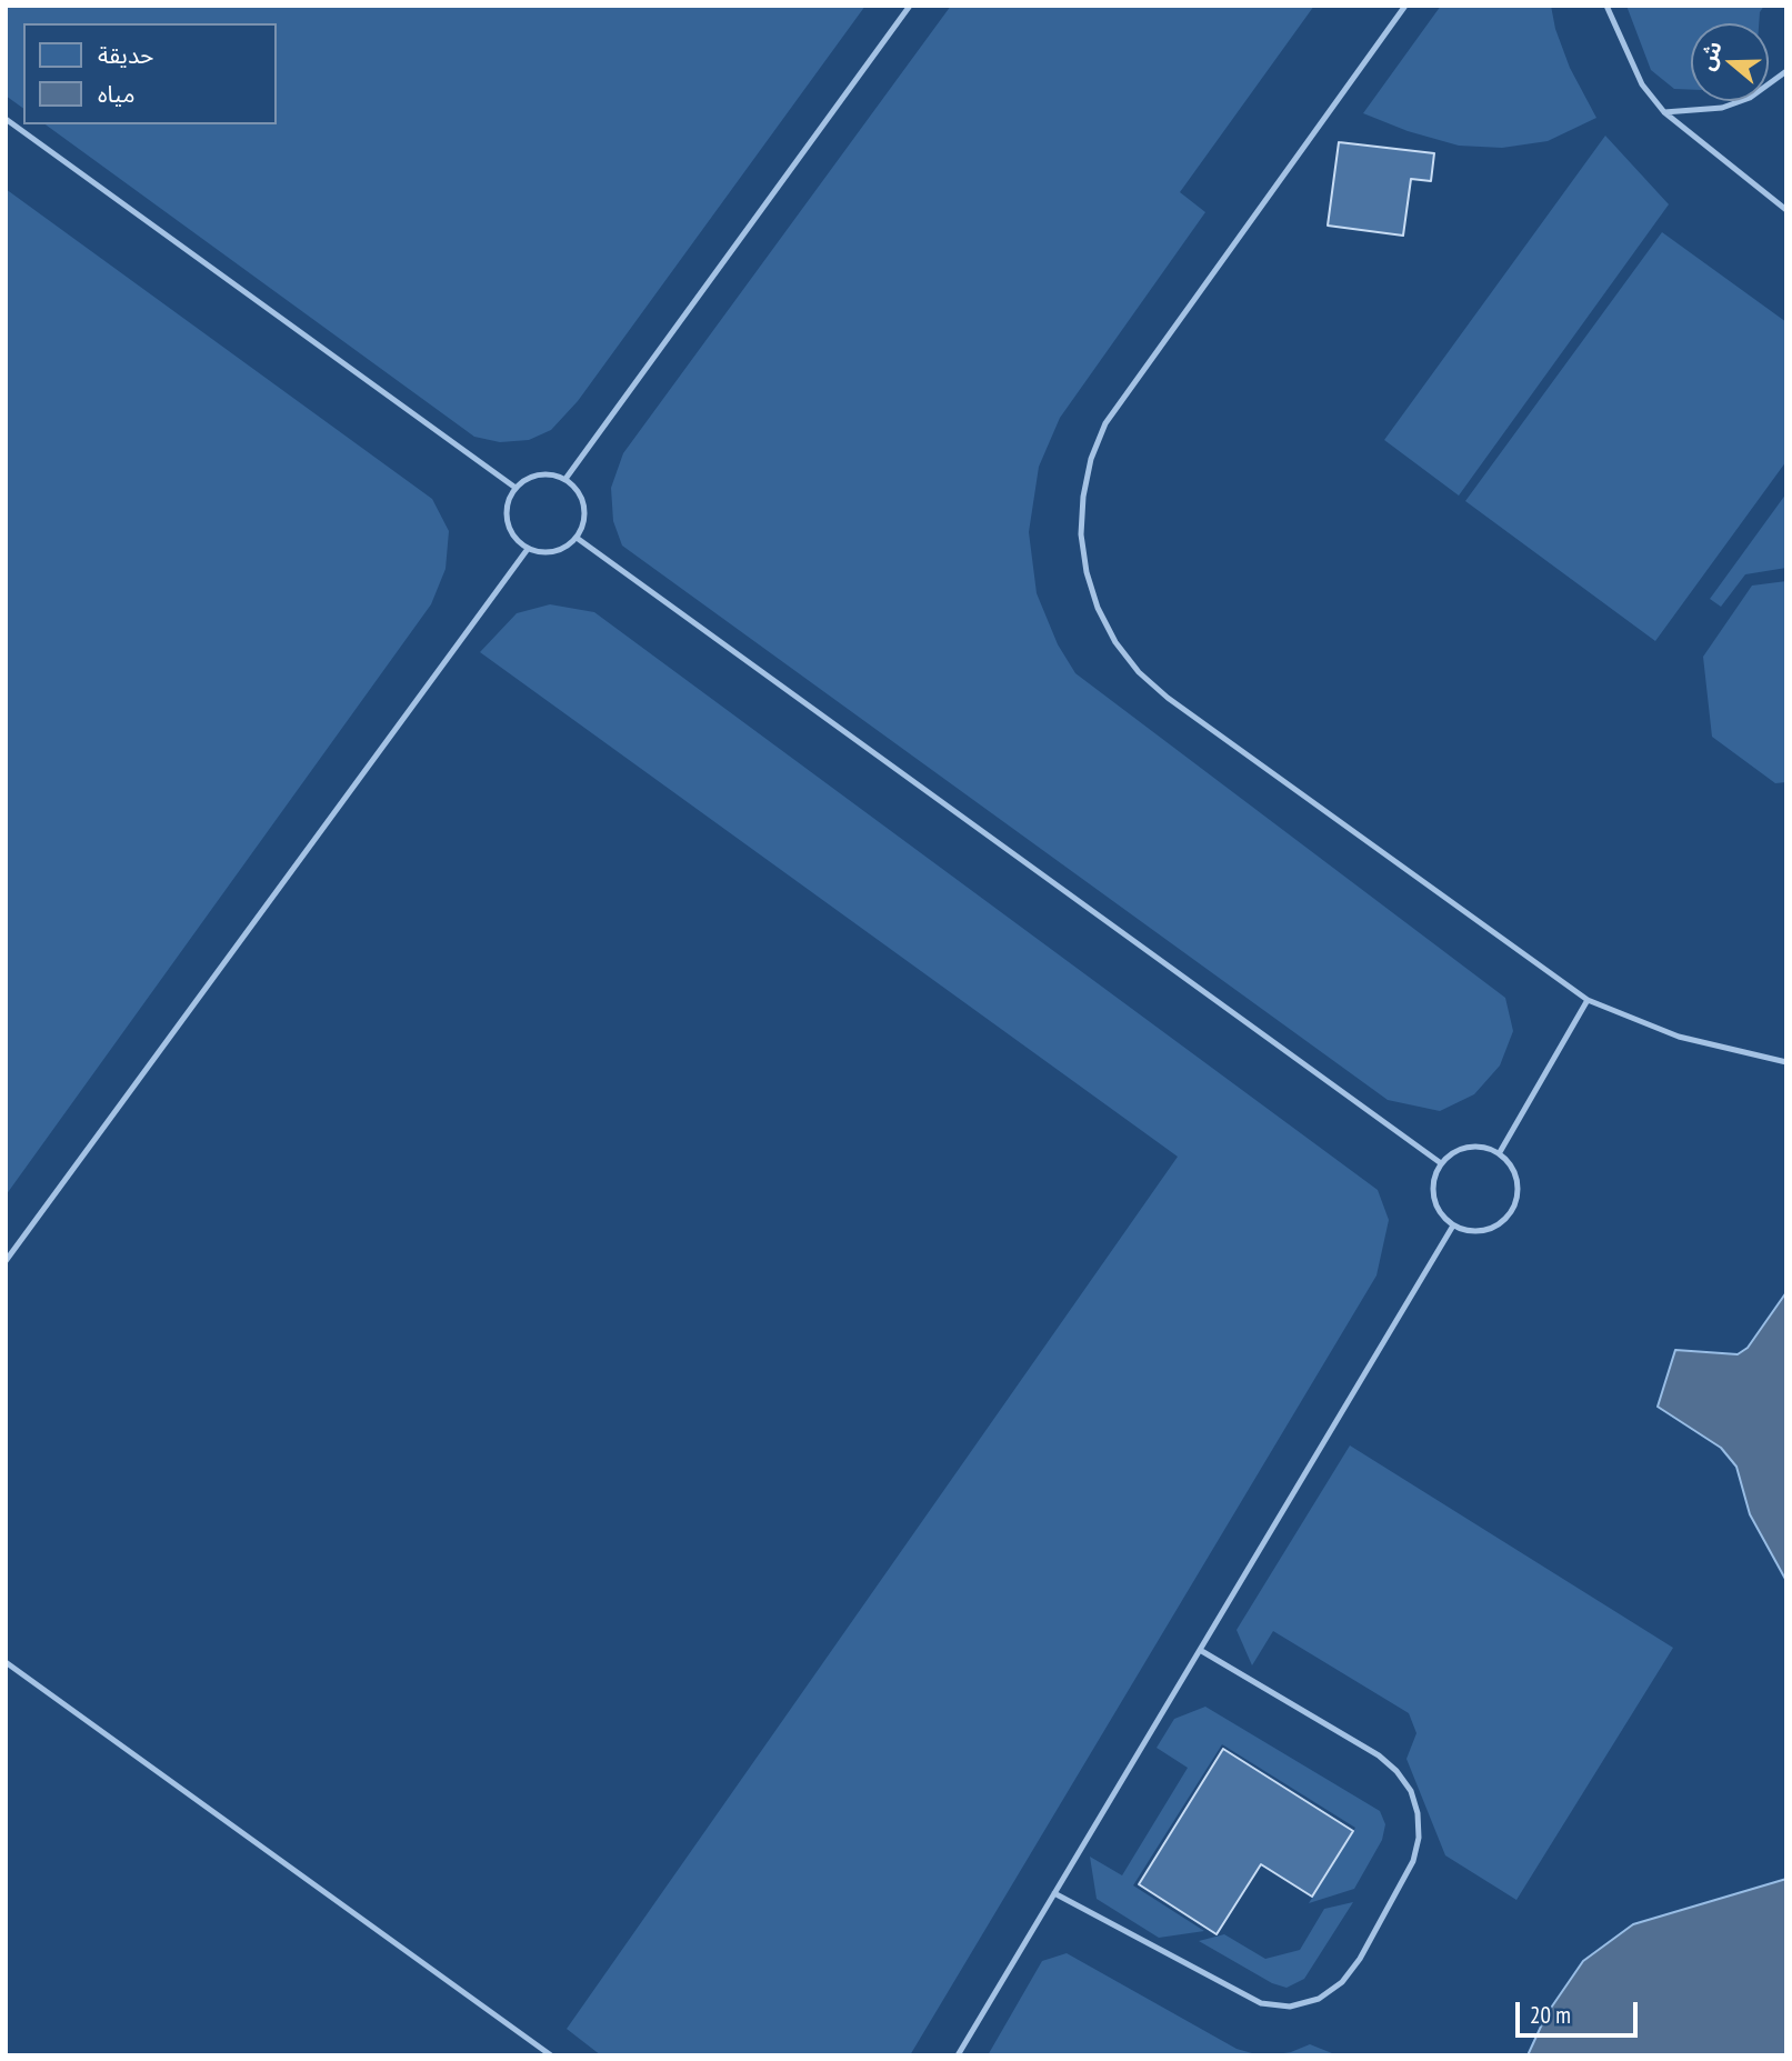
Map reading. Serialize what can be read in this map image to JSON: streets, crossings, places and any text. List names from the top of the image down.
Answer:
{
  "legend": ["حديقة", "مياه"],
  "scale_bar": "20 m",
  "north": "left"
}
